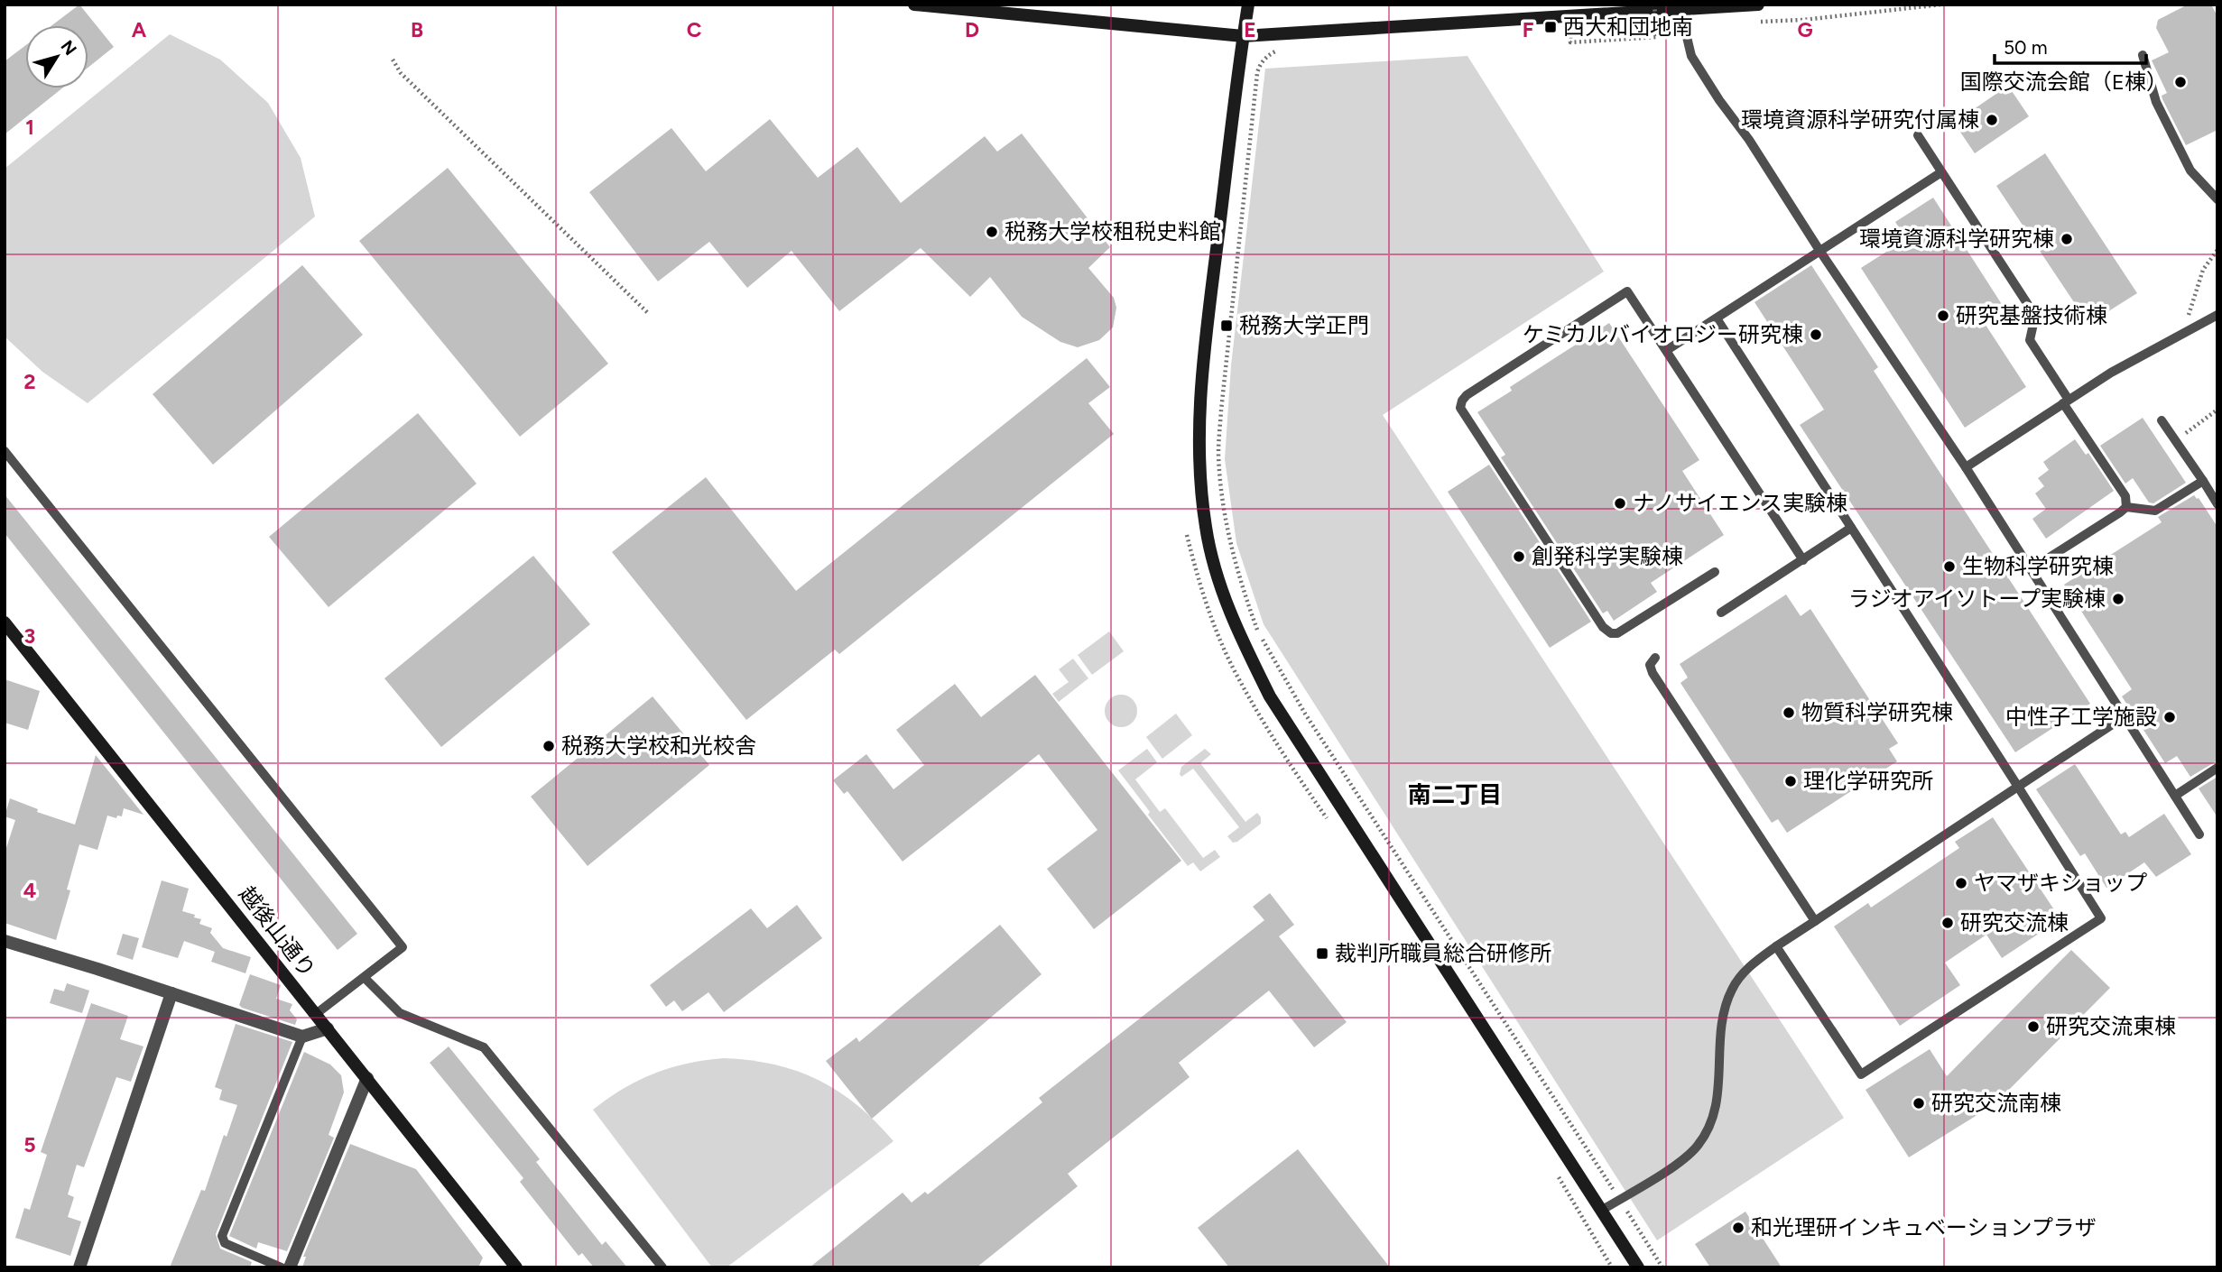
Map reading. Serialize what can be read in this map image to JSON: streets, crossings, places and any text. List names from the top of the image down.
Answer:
{
  "streets": {
    "street": ["越後山通り"]
  },
  "districts": ["南二丁目"],
  "places": {
    "transit": ["西大和団地南", "税務大学正門", "裁判所職員総合研修所"],
    "other": [
      "国際交流会館（E棟）",
      "環境資源科学研究付属棟",
      "税務大学校租税史料館",
      "環境資源科学研究棟",
      "研究基盤技術棟",
      "ケミカルバイオロジー研究棟",
      "ナノサイエンス実験棟",
      "創発科学実験棟",
      "生物科学研究棟",
      "ラジオアイソトープ実験棟",
      "物質科学研究棟",
      "中性子工学施設",
      "税務大学校和光校舎",
      "理化学研究所",
      "ヤマザキショップ",
      "研究交流棟",
      "研究交流東棟",
      "研究交流南棟",
      "和光理研インキュベーションプラザ"
    ]
  },
  "scale_bar": "50 m",
  "north": "top right",
  "grid": {
    "columns": [
      "A",
      "B",
      "C",
      "D",
      "E",
      "F",
      "G"
    ],
    "rows": [
      "1",
      "2",
      "3",
      "4",
      "5"
    ]
  }
}
